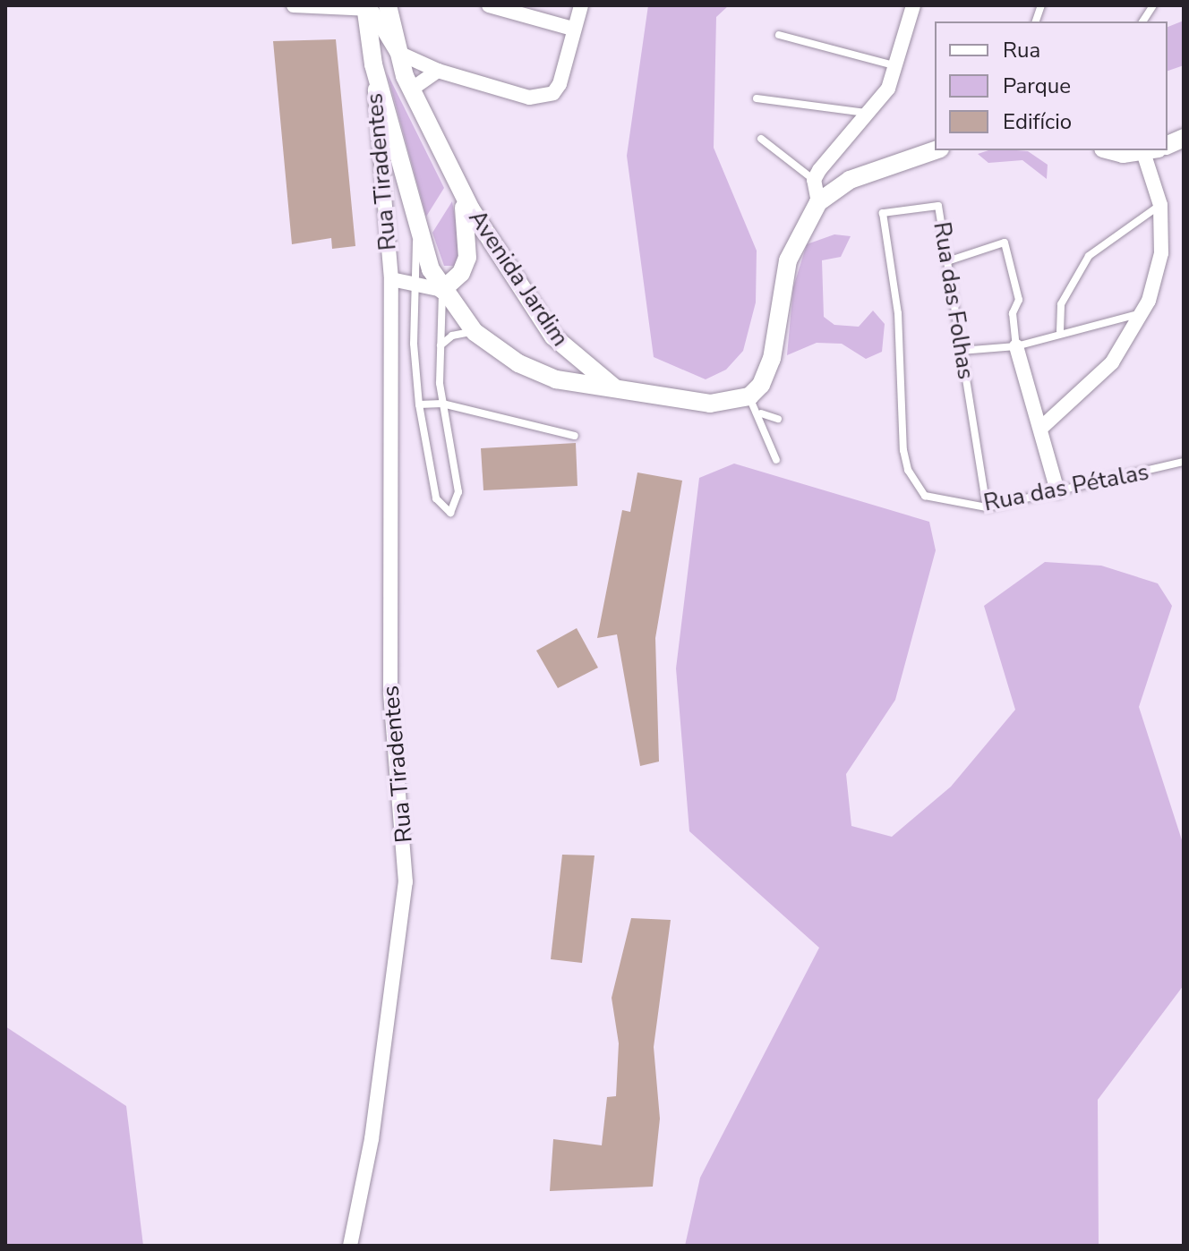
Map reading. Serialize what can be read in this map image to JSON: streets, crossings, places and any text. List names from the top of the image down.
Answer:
{
  "streets": {
    "street": ["Rua Tiradentes", "Avenida Jardim"],
    "lane": ["Rua das Folhas", "Rua das Pétalas"]
  },
  "crossings": [
    ["Rua Tiradentes", "Avenida Jardim"],
    ["Rua das Folhas", "Rua das Pétalas"]
  ],
  "legend": ["Rua", "Parque", "Edifício"]
}
